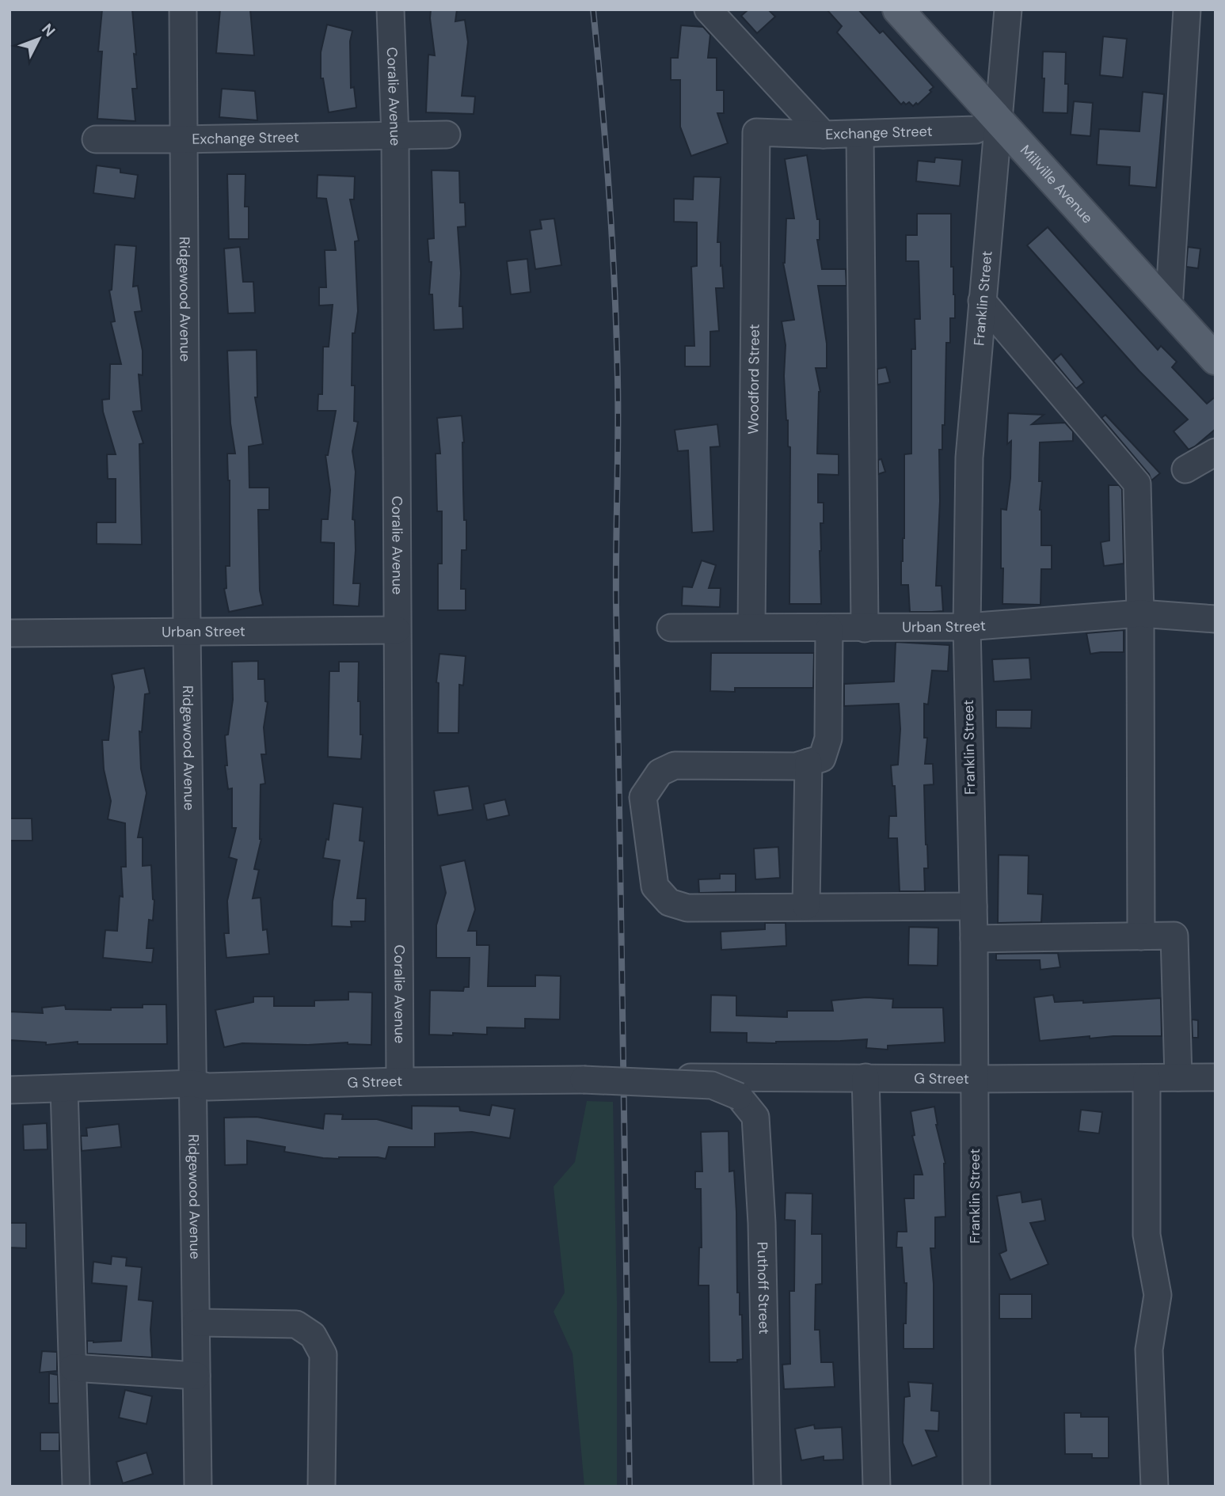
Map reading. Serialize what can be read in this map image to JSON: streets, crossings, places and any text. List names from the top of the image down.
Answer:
{
  "streets": {
    "main road": ["Millville Avenue"],
    "street": [
      "Coralie Avenue",
      "Exchange Street",
      "Ridgewood Avenue",
      "Franklin Street",
      "Woodford Street",
      "Urban Street",
      "G Street",
      "Puthoff Street"
    ]
  },
  "crossings": [
    ["Coralie Avenue", "Exchange Street"],
    ["Coralie Avenue", "Urban Street"],
    ["Coralie Avenue", "G Street"],
    ["Exchange Street", "Millville Avenue"],
    ["Exchange Street", "Ridgewood Avenue"],
    ["Exchange Street", "Franklin Street"],
    ["Exchange Street", "Woodford Street"],
    ["Millville Avenue", "Franklin Street"],
    ["Ridgewood Avenue", "Urban Street"],
    ["Ridgewood Avenue", "G Street"],
    ["Franklin Street", "Urban Street"],
    ["Franklin Street", "G Street"],
    ["Woodford Street", "Urban Street"],
    ["G Street", "Puthoff Street"]
  ],
  "north": "top right"
}
